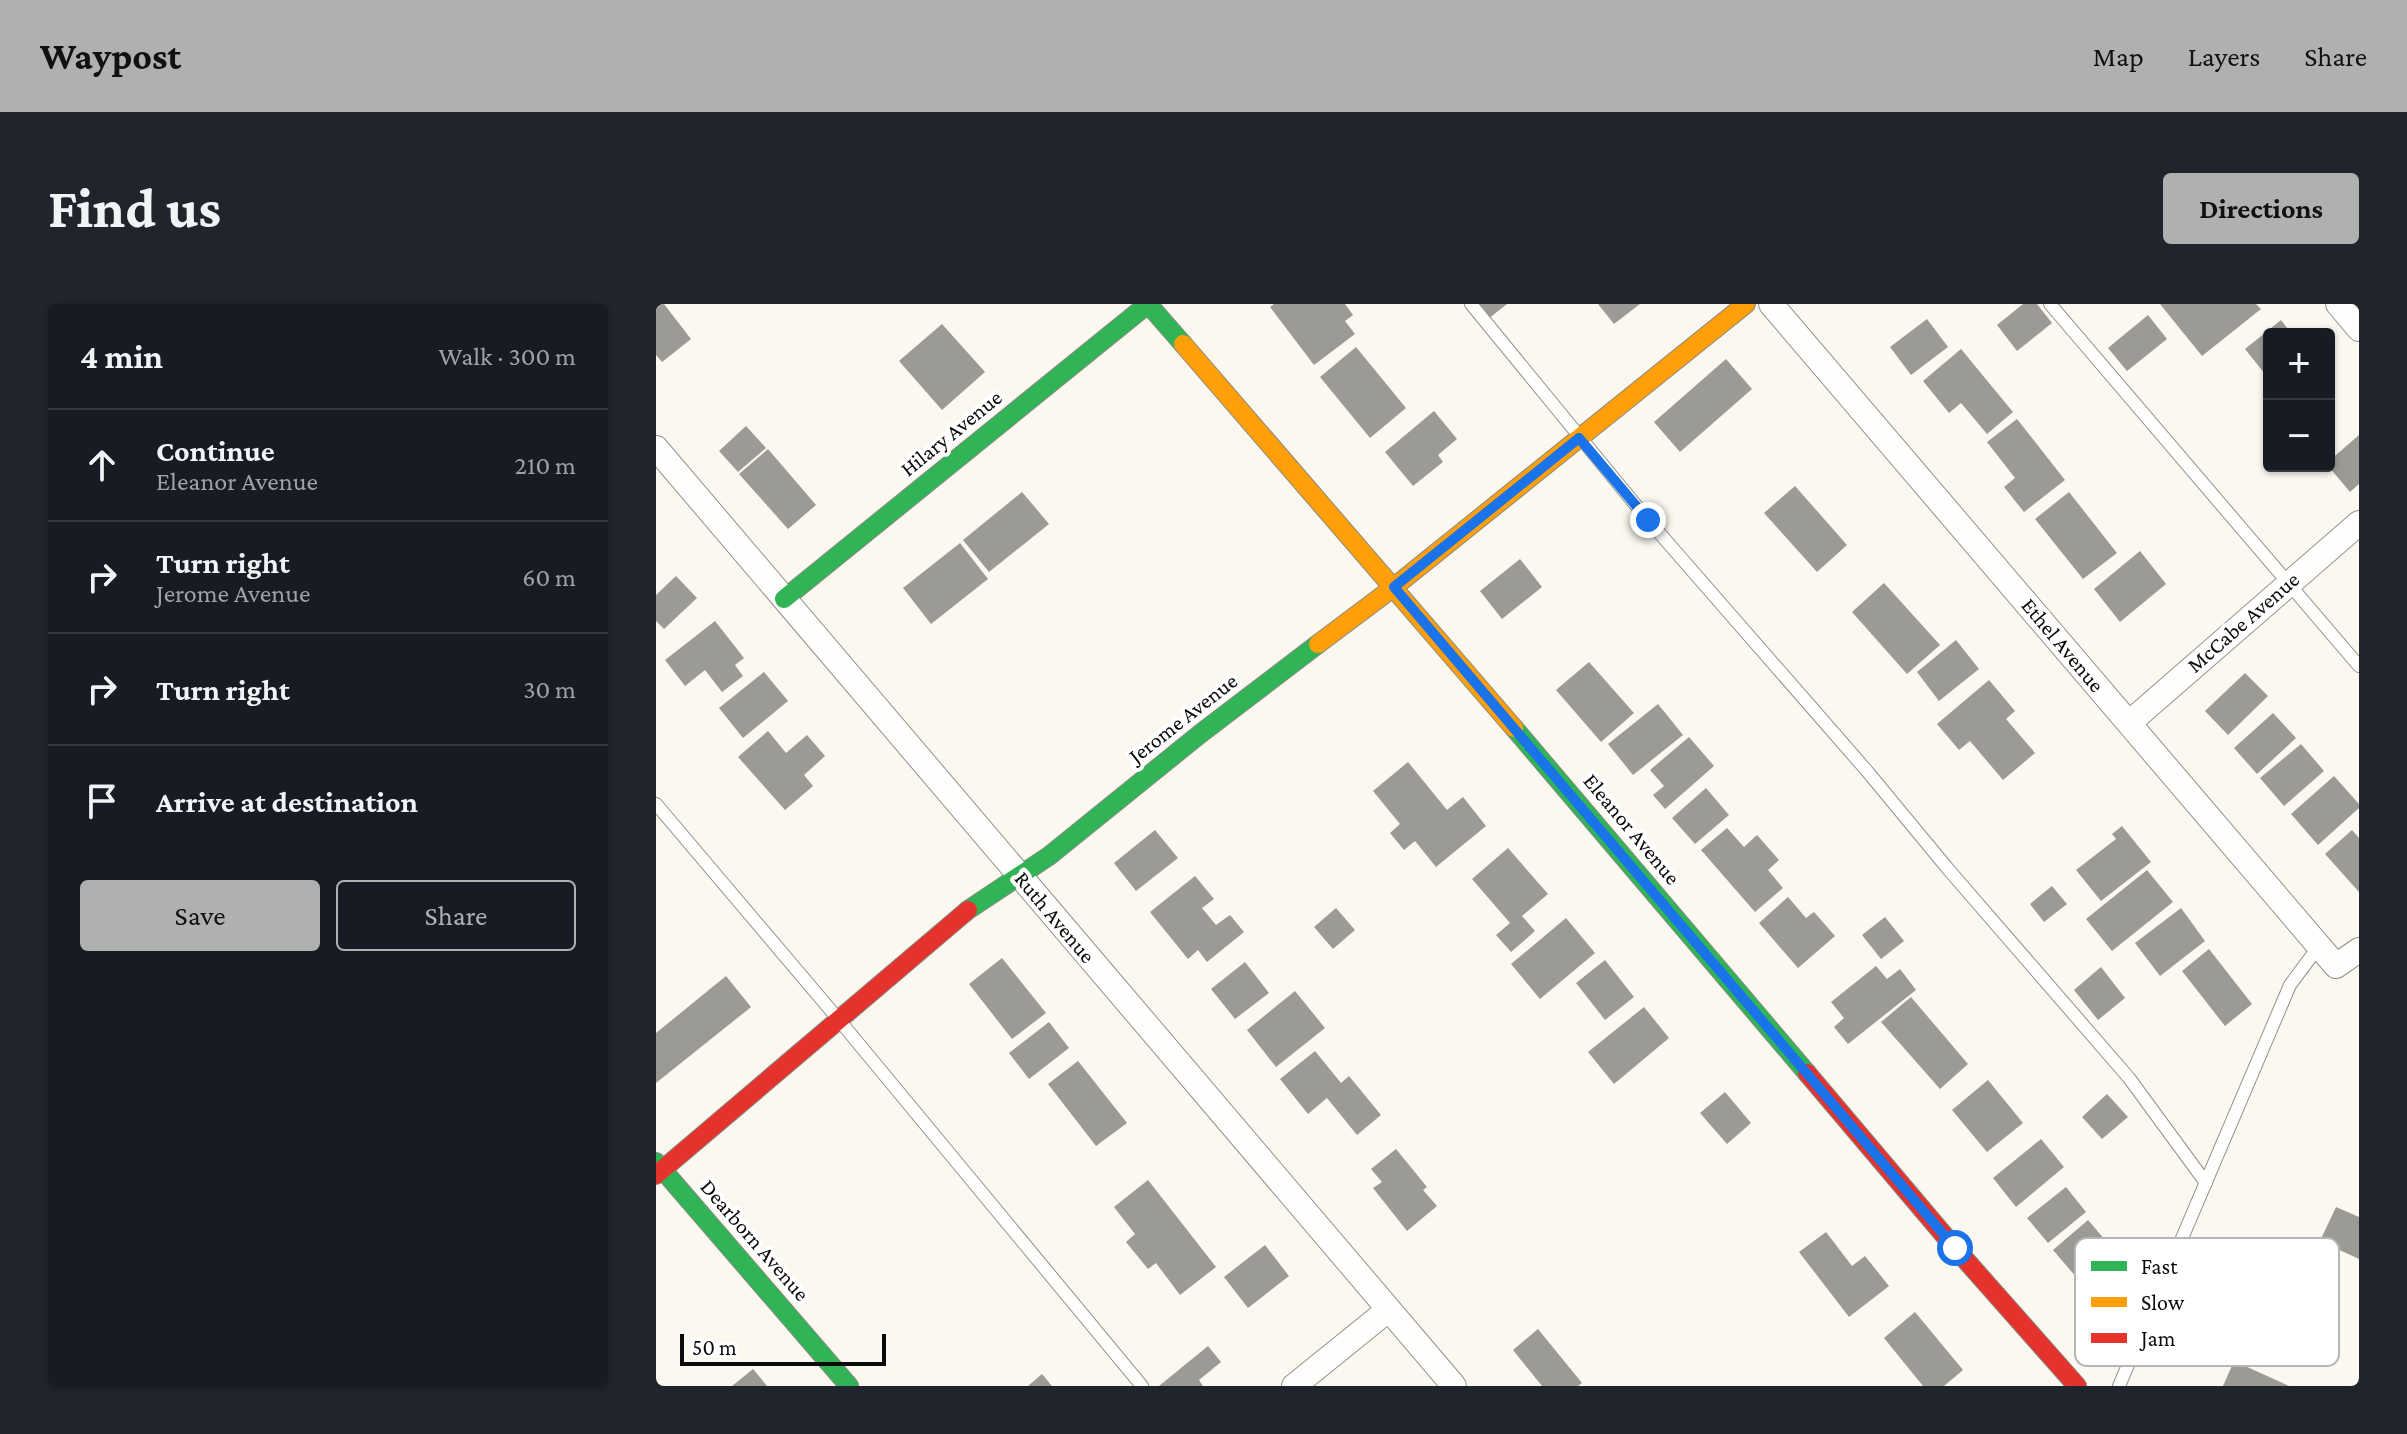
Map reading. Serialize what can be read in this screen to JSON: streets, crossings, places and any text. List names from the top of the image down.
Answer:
{
  "streets": {
    "street": [
      "Hilary Avenue",
      "McCabe Avenue",
      "Ethel Avenue",
      "Jerome Avenue",
      "Eleanor Avenue",
      "Ruth Avenue",
      "Dearborn Avenue"
    ]
  },
  "crossings": [
    ["Hilary Avenue", "Eleanor Avenue"],
    ["Hilary Avenue", "Ruth Avenue"],
    ["McCabe Avenue", "Ethel Avenue"],
    ["Jerome Avenue", "Eleanor Avenue"],
    ["Jerome Avenue", "Ruth Avenue"],
    ["Jerome Avenue", "Dearborn Avenue"]
  ],
  "legend": ["Fast", "Slow", "Jam"],
  "scale_bar": "50 m",
  "page": {
    "header": "Waypost",
    "nav": ["Map", "Layers", "Share"],
    "buttons": [
      "Directions",
      ["Save", "Share"]
    ],
    "title": "Find us",
    "heading": ["4 min", "Walk · 300 m"],
    "map_buttons": ["+", "−"],
    "list": [
      ["Continue", "Eleanor Avenue", "210 m"],
      ["Turn right", "Jerome Avenue", "60 m"],
      ["Turn right", "30 m"],
      "Arrive at destination"
    ],
    "scale": "50 m"
  }
}
